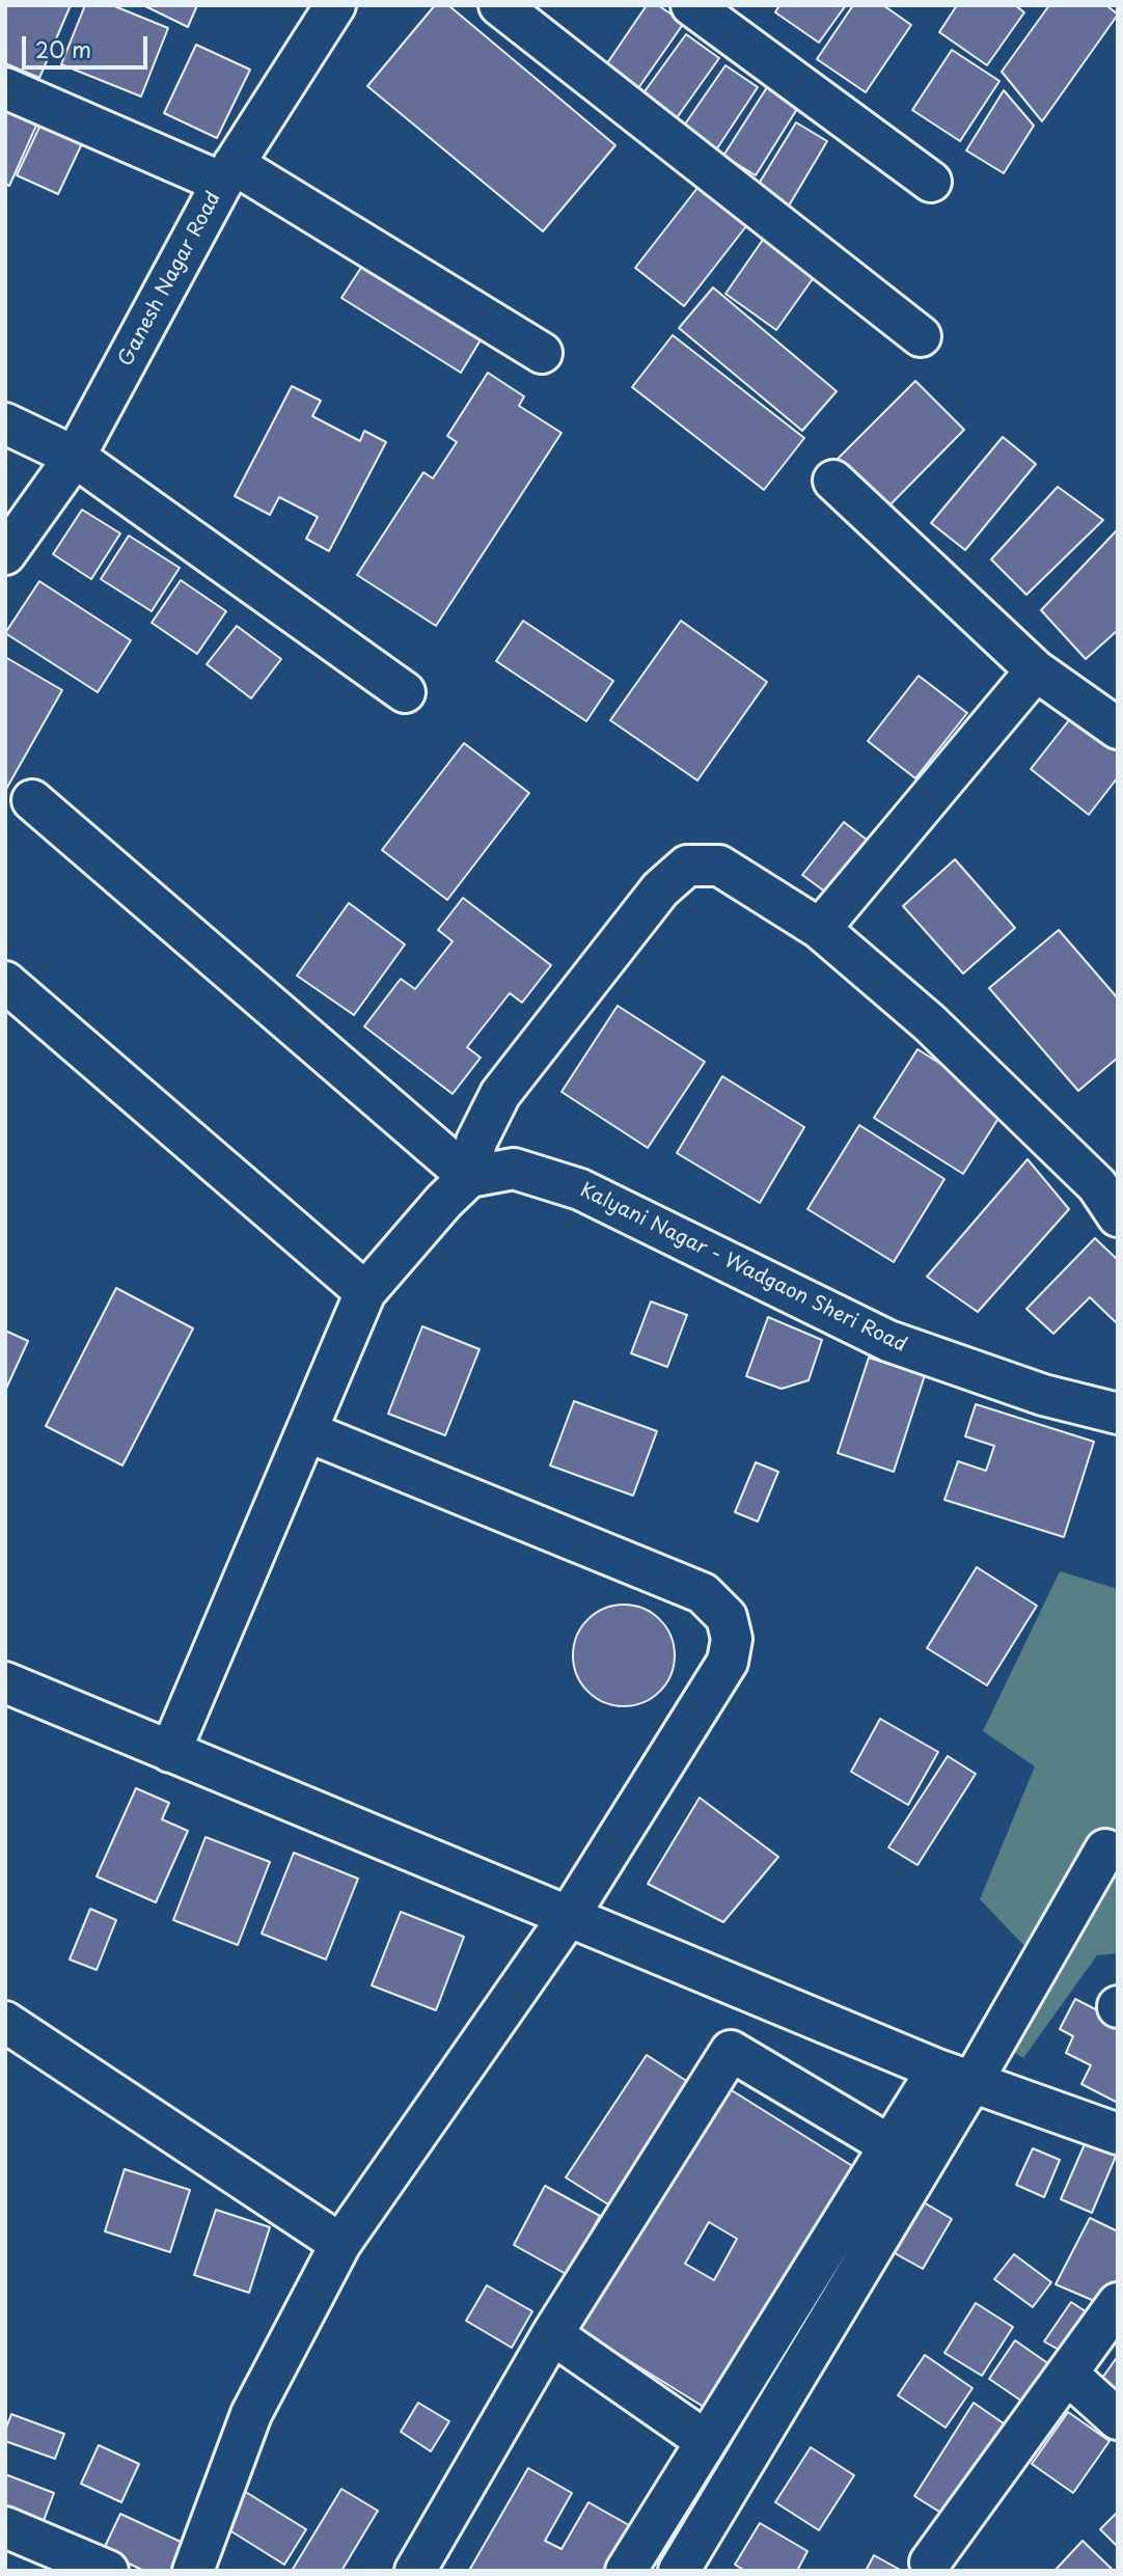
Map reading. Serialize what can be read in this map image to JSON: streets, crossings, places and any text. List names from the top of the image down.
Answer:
{
  "streets": {
    "street": ["Ganesh Nagar Road", "Kalyani Nagar - Wadgaon Sheri Road"]
  },
  "scale_bar": "20 m"
}
